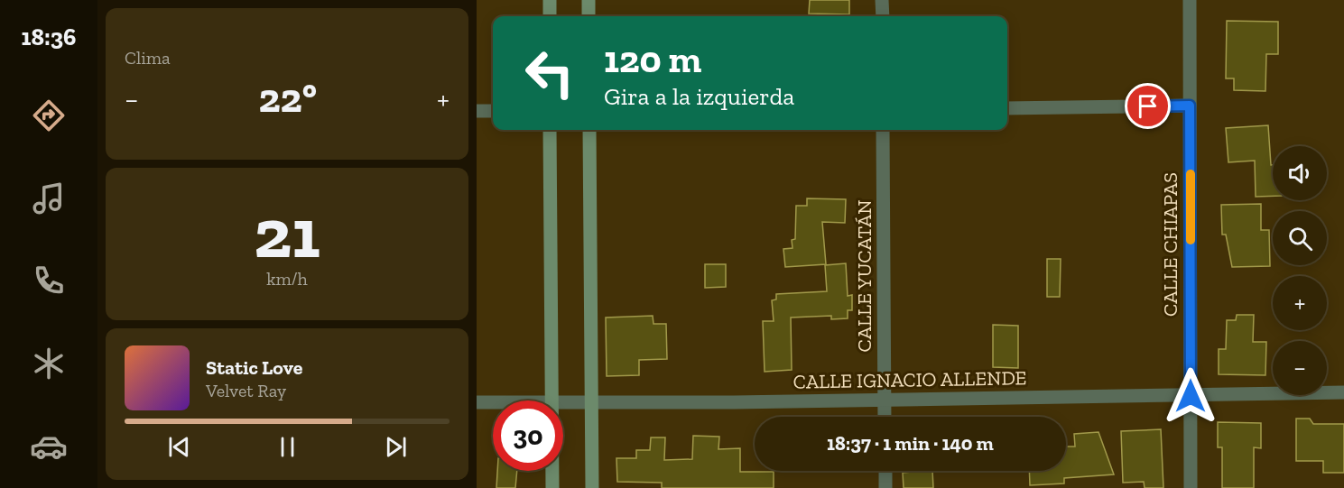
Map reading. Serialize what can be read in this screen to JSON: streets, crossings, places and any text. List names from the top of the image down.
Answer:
{
  "streets": {
    "street": ["CALLE CHIAPAS", "CALLE YUCATÁN", "CALLE IGNACIO ALLENDE"]
  },
  "crossings": [
    ["CALLE CHIAPAS", "CALLE IGNACIO ALLENDE"],
    ["CALLE YUCATÁN", "CALLE IGNACIO ALLENDE"]
  ],
  "page": {
    "tabs": "18:36",
    "tile": [
      "Clima",
      ["21", "km/h"]
    ],
    "turn": ["120 m", "Gira a la izquierda"],
    "heat": ["−", "22°", "+"],
    "map_buttons": ["+", "−"],
    "song": ["Static Love", "Velvet Ray"],
    "limit": "30",
    "trip": "18:37 · 1 min · 140 m"
  }
}
